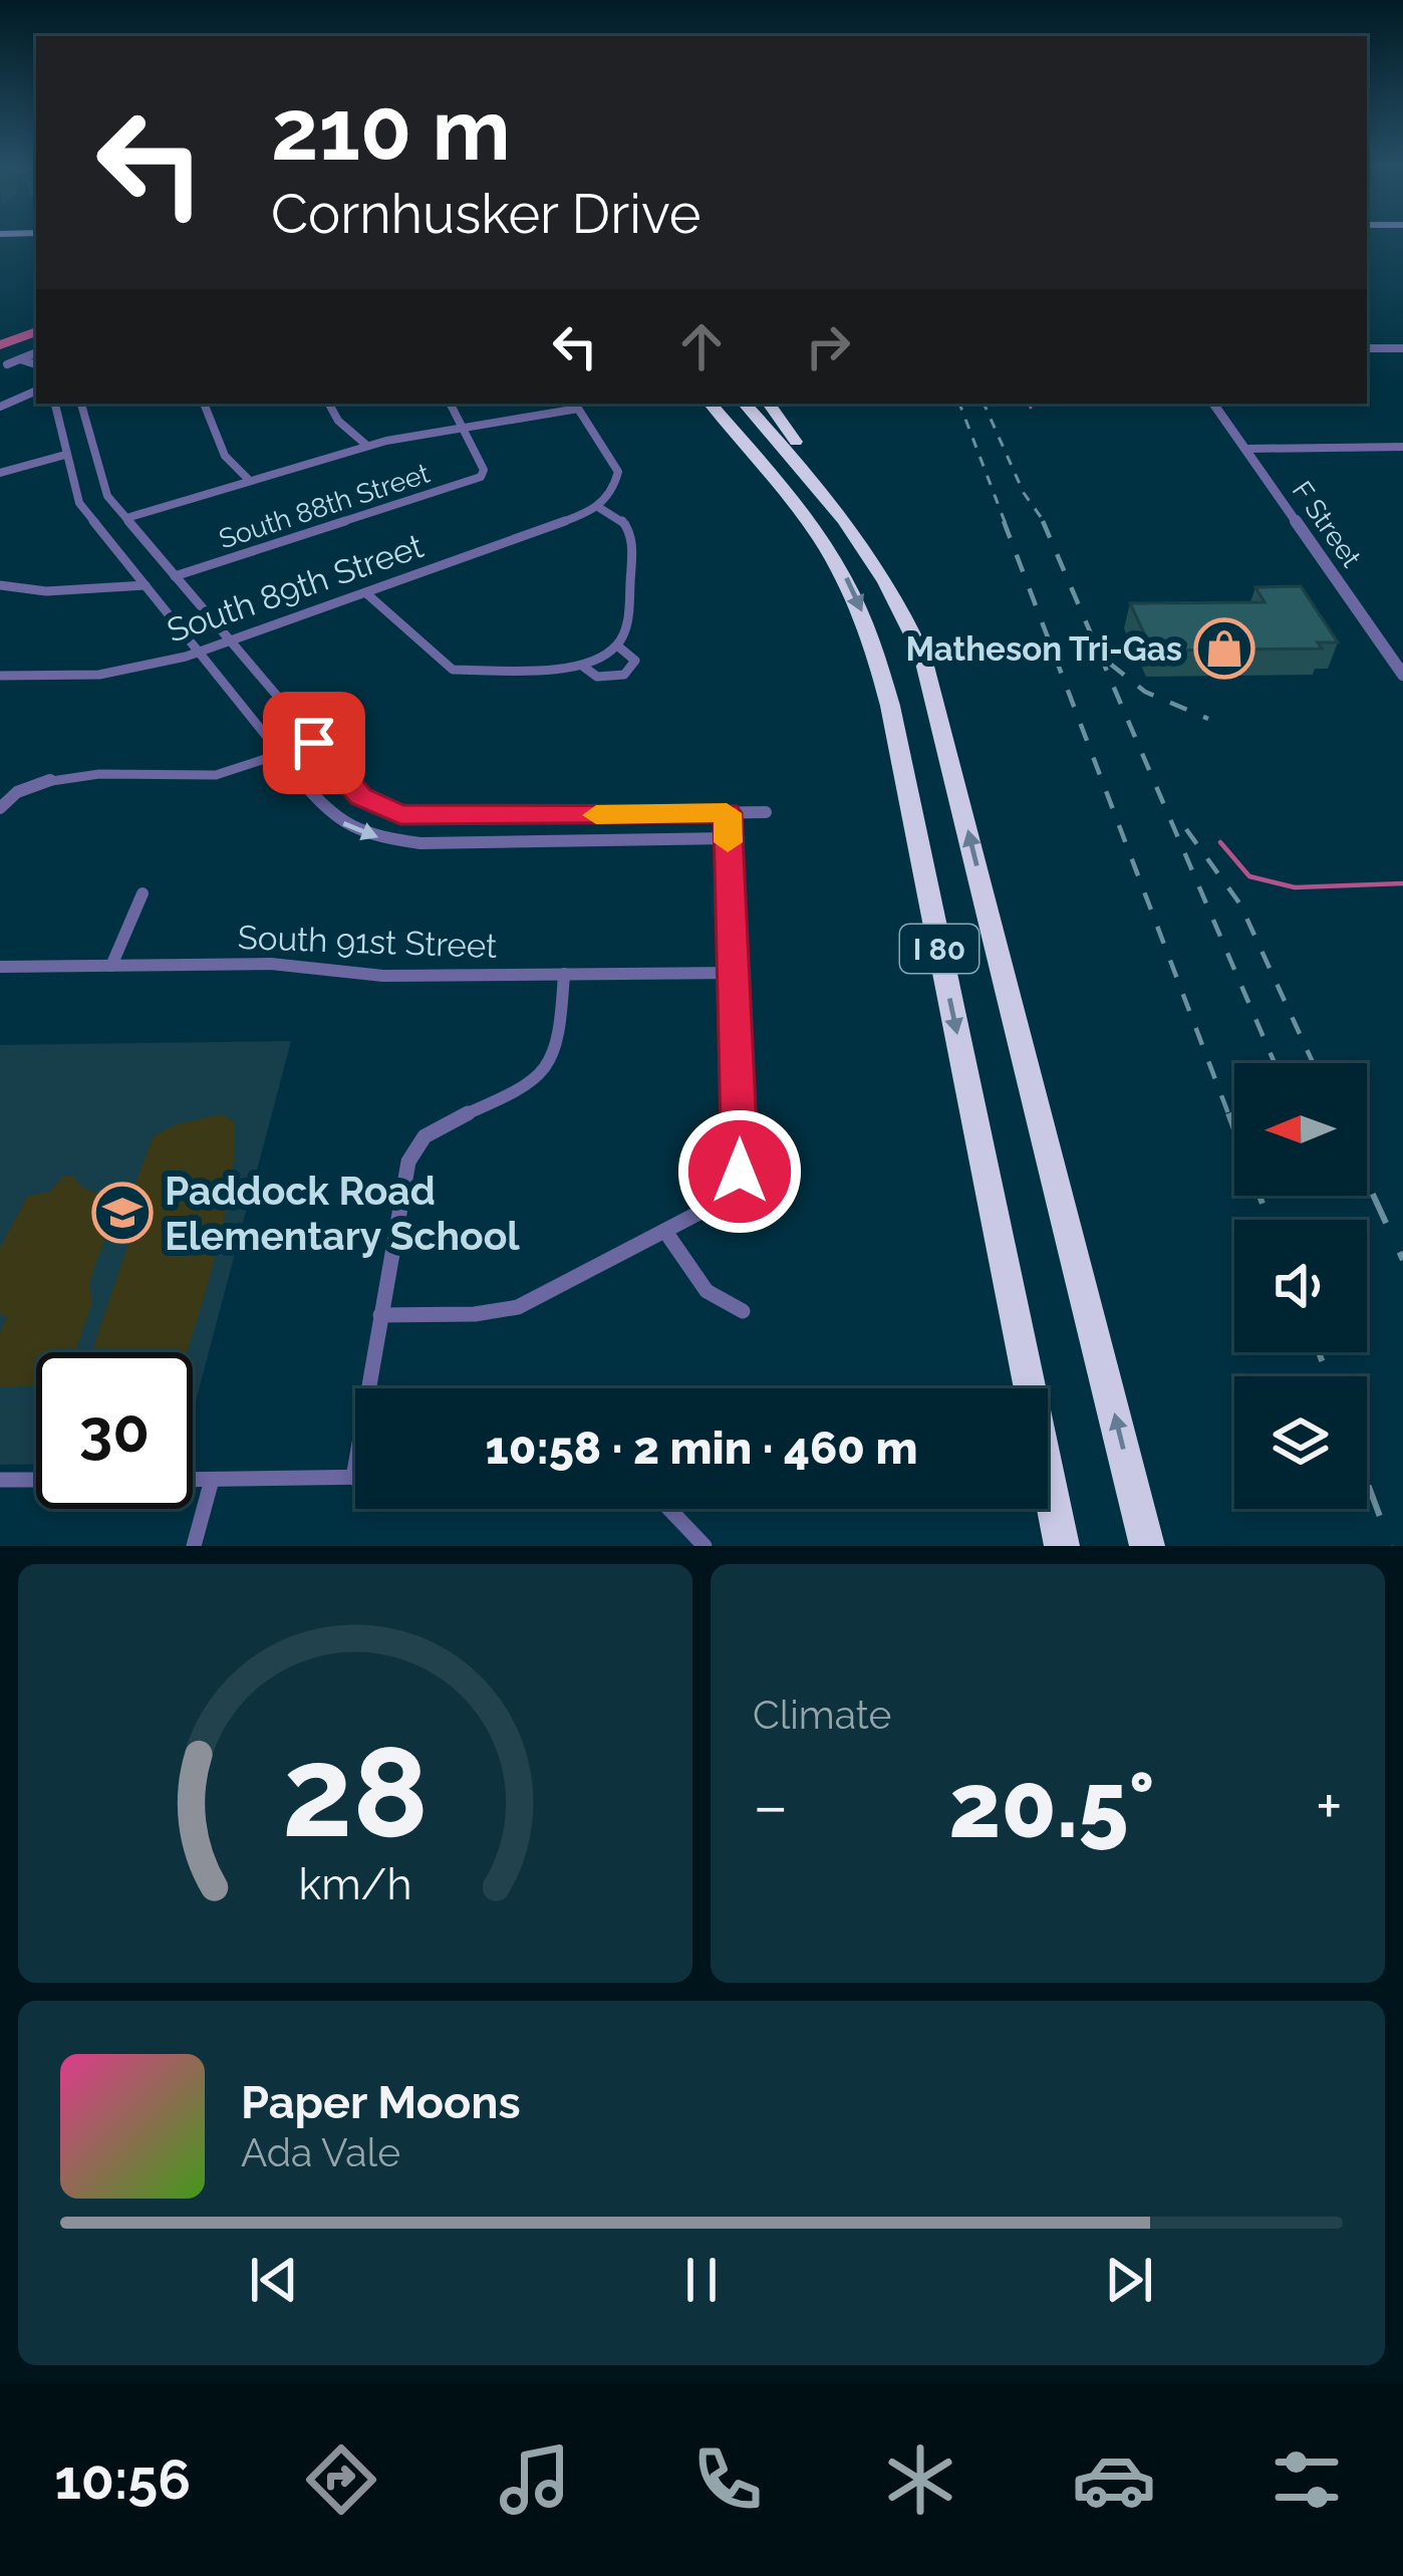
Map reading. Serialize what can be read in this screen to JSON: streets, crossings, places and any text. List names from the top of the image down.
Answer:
{
  "streets": {
    "highway": ["I 80"],
    "street": [
      "South 88th Street",
      "F Street",
      "South 89th Street",
      "South 91st Street"
    ]
  },
  "places": {
    "shop": ["Matheson Tri-Gas"],
    "school or university": ["Paddock Road Elementary School"]
  },
  "north": "left",
  "page": {
    "turn": ["210 m", "Cornhusker Drive"],
    "limit": "30",
    "trip": "10:58 · 2 min · 460 m",
    "tile": "Climate",
    "heat": ["−", "20.5°", "+"],
    "song": ["Paper Moons", "Ada Vale"],
    "tabs": "10:56",
    "gauge": ["28", "km/h"]
  }
}
